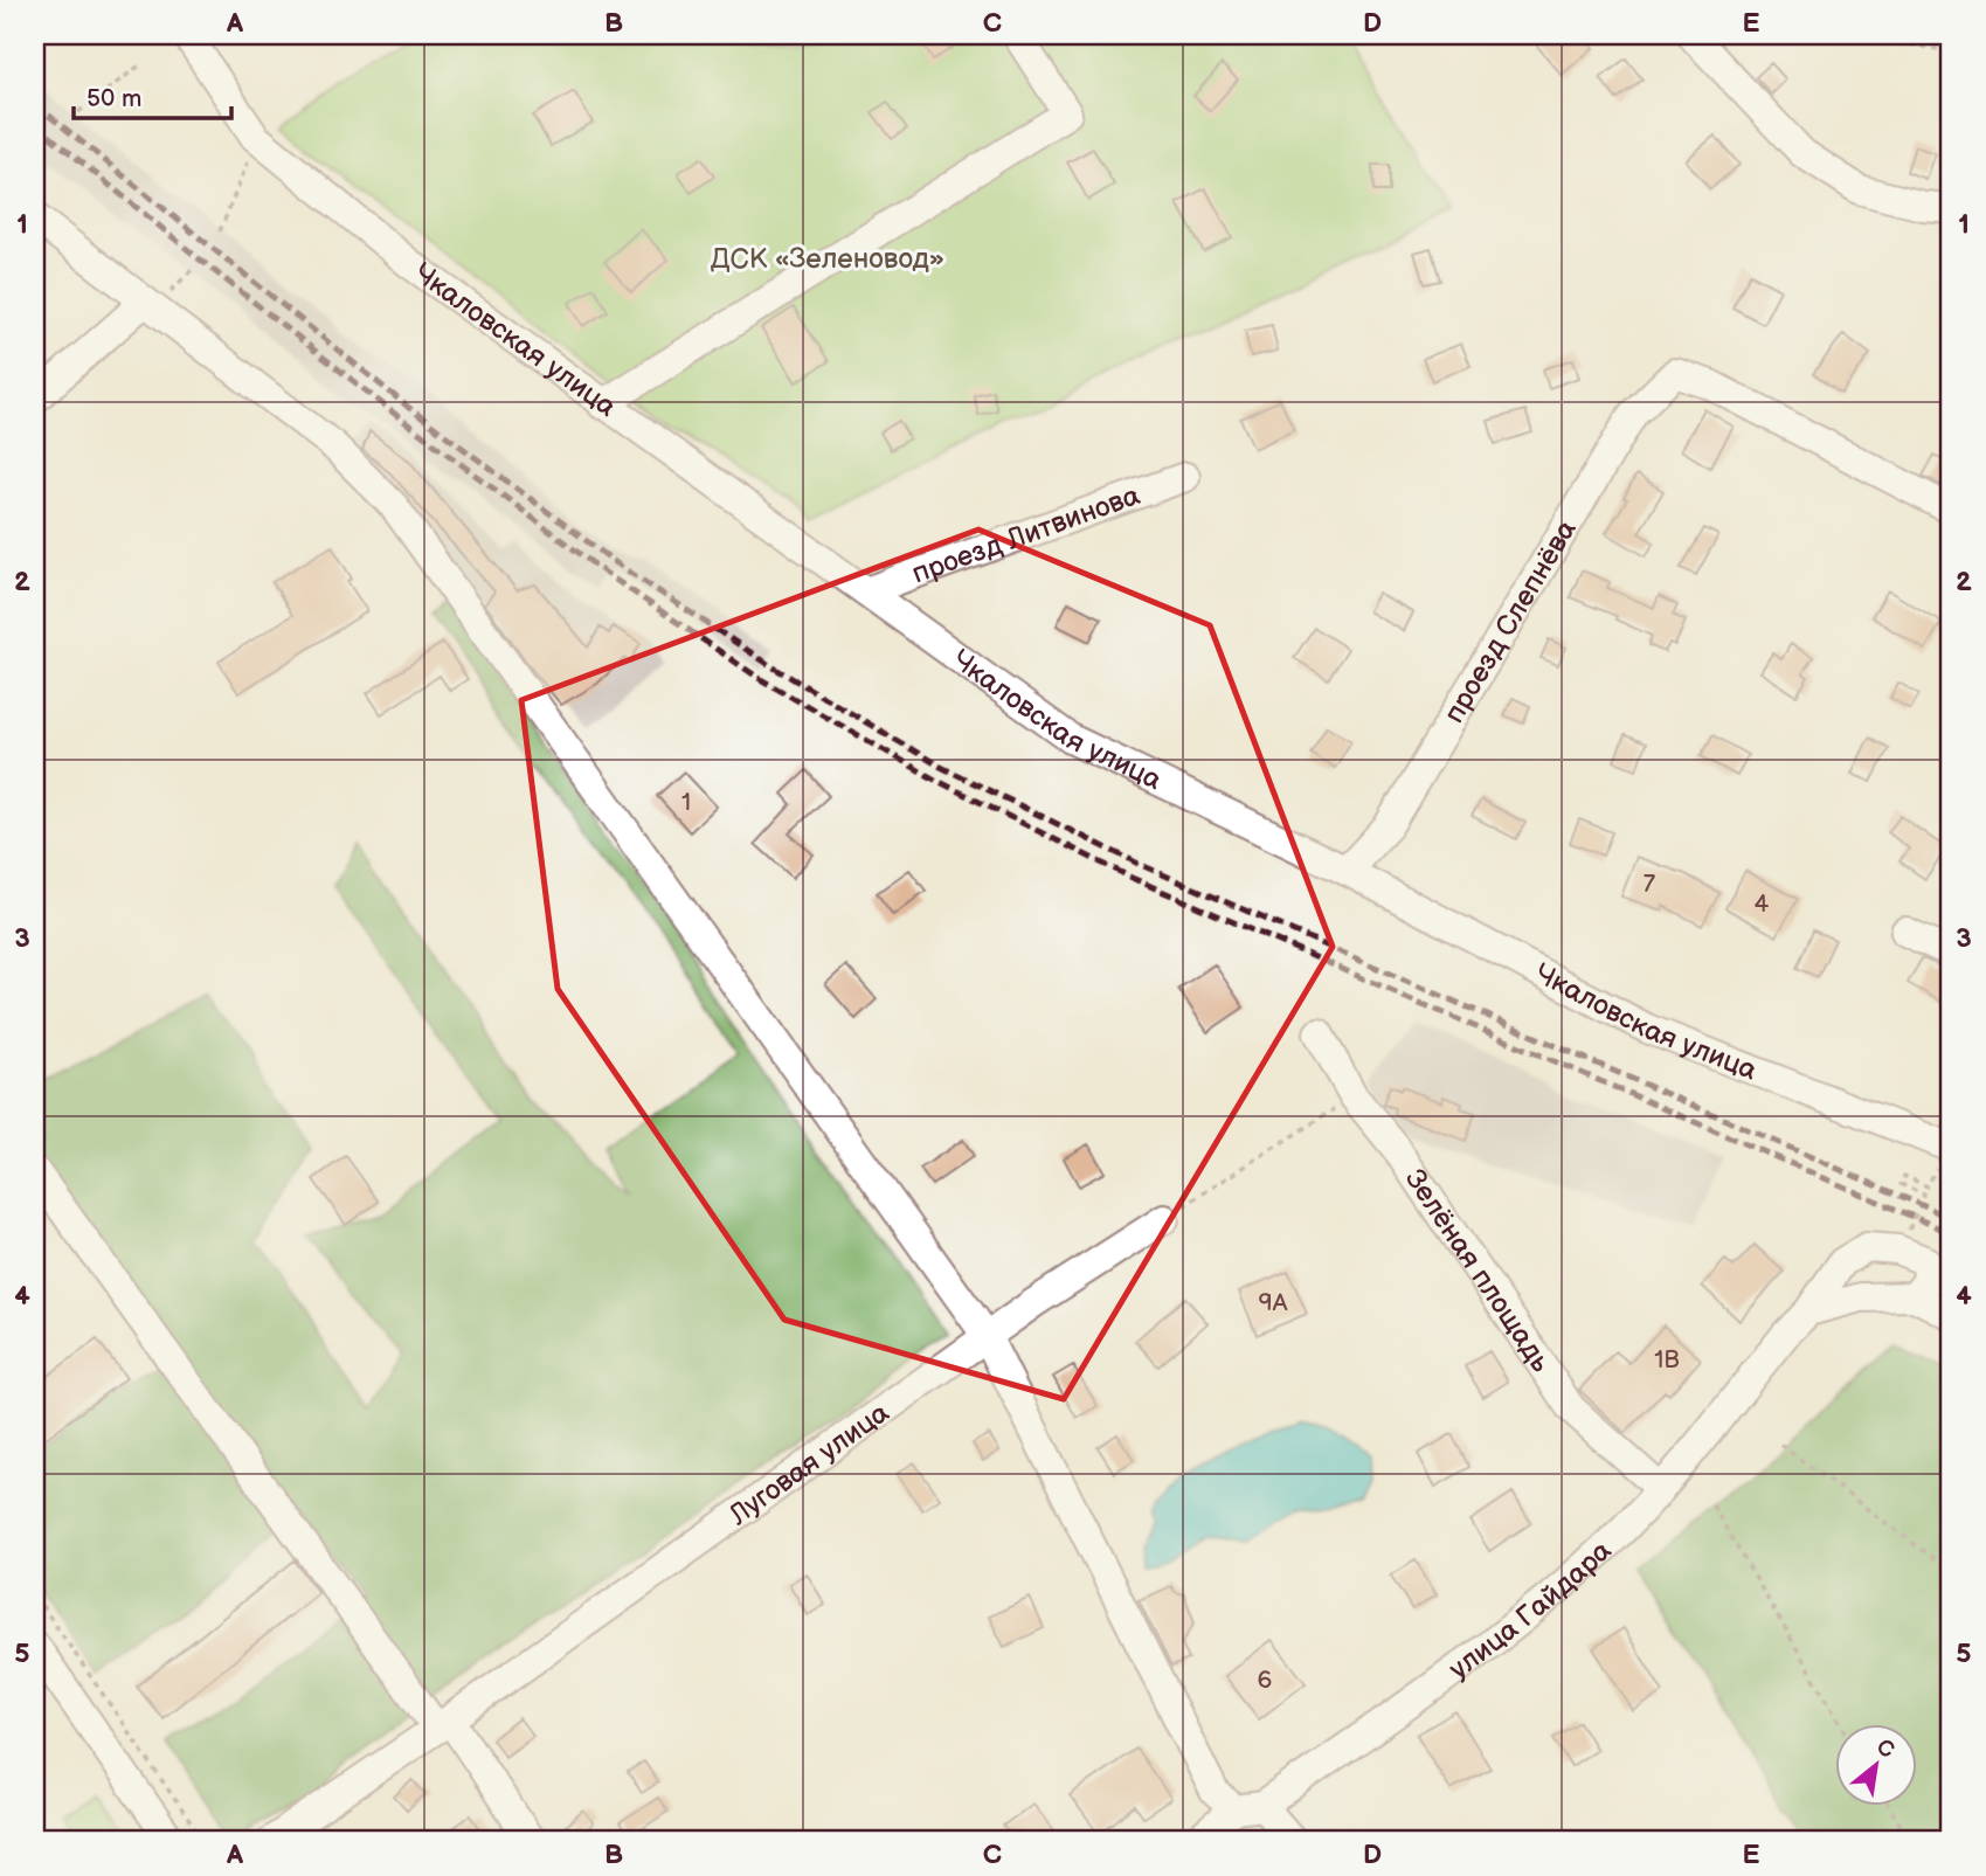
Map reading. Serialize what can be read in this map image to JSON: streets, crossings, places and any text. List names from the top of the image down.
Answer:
{
  "streets": {
    "street": [
      "Чкаловская улица",
      "проезд Литвинова",
      "проезд Слепнёва",
      "Зелёная площадь",
      "Луговая улица",
      "улица Гайдара"
    ]
  },
  "crossings": [
    ["Чкаловская улица", "проезд Литвинова"],
    ["Чкаловская улица", "проезд Слепнёва"],
    ["Зелёная площадь", "улица Гайдара"]
  ],
  "parks": ["ДСК «Зеленовод»"],
  "house_numbers": [
    "1",
    "7",
    "4",
    "9А",
    "1В",
    "6"
  ],
  "scale_bar": "50 m",
  "north": "top right",
  "grid": {
    "columns": [
      "A",
      "B",
      "C",
      "D",
      "E"
    ],
    "rows": [
      "1",
      "2",
      "3",
      "4",
      "5"
    ]
  }
}
